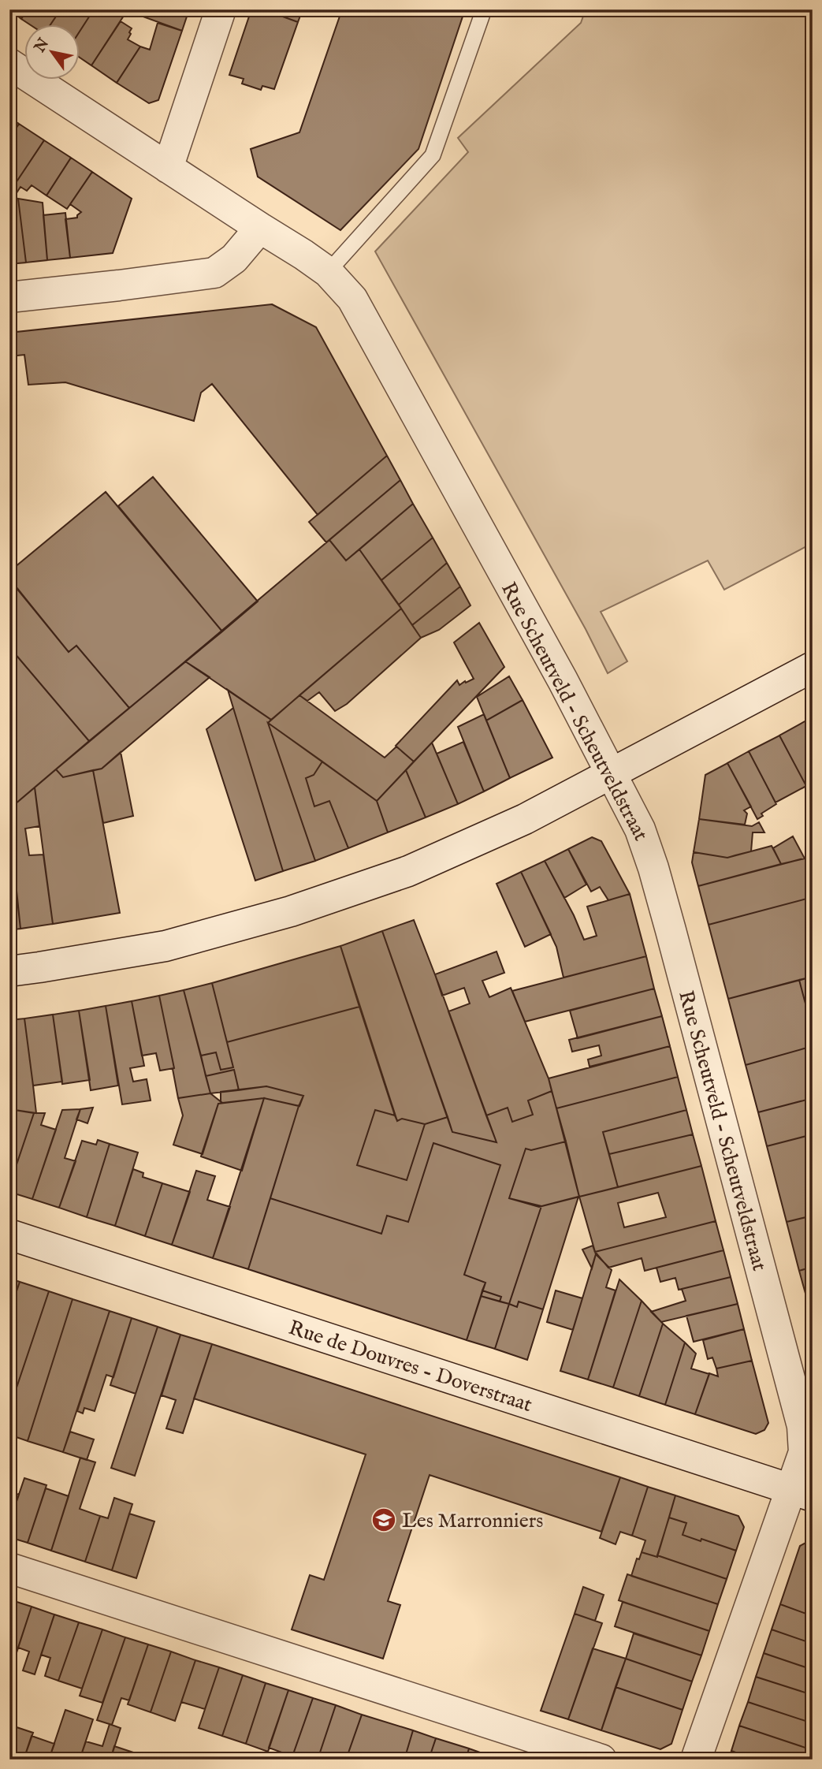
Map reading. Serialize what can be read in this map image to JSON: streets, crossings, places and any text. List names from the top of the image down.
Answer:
{
  "streets": {
    "street": ["Rue Scheutveld - Scheutveldstraat", "Rue de Douvres - Doverstraat"]
  },
  "crossings": [
    ["Rue Scheutveld - Scheutveldstraat", "Rue de Douvres - Doverstraat"]
  ],
  "places": {
    "school or university": ["Les Marronniers"]
  },
  "north": "top left"
}
